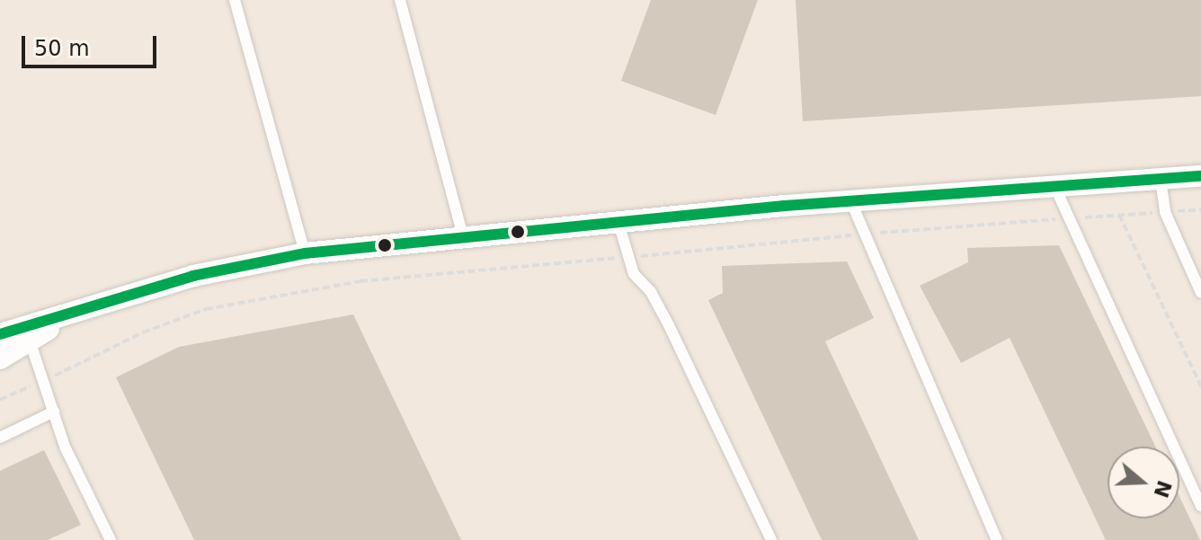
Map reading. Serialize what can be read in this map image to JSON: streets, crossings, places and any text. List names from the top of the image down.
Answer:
{
  "scale_bar": "50 m",
  "north": "right"
}
